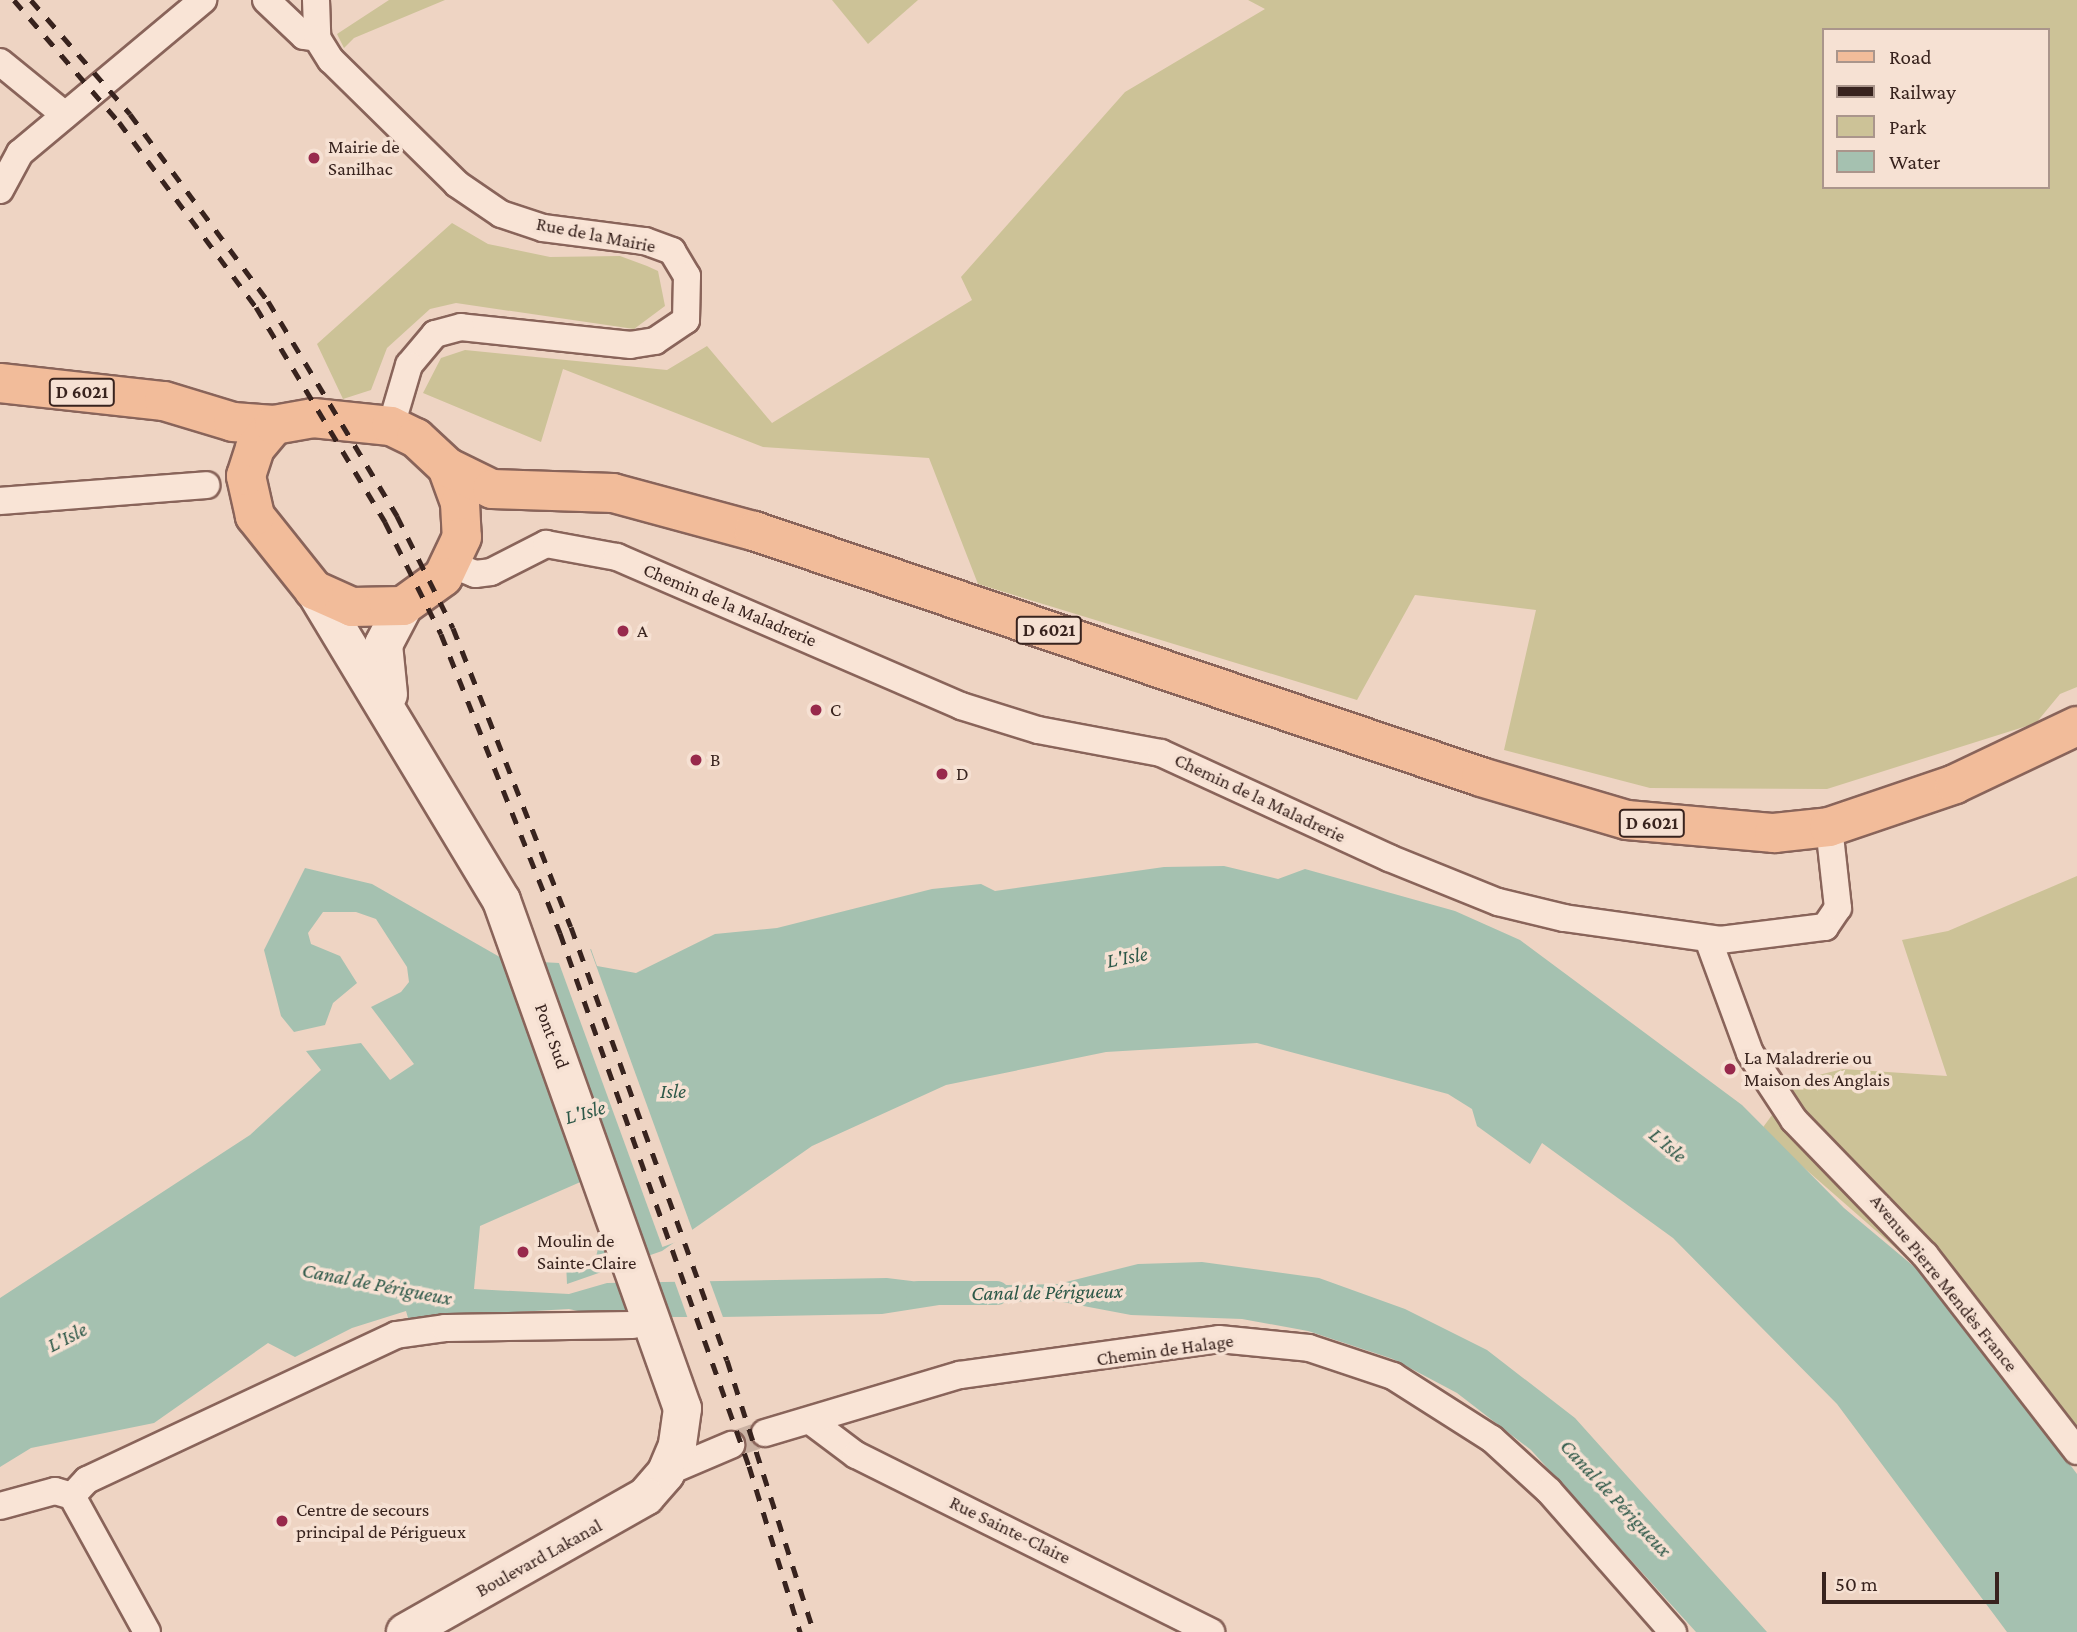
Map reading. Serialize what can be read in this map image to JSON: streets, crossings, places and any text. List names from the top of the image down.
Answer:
{
  "streets": {
    "main road": ["D 6021", "Pont Sud", "Boulevard Lakanal"],
    "street": [
      "Rue de la Mairie",
      "Chemin de la Maladrerie",
      "Avenue Pierre Mendès France",
      "Chemin de Halage",
      "Rue Sainte-Claire"
    ]
  },
  "crossings": [
    ["Rue de la Mairie", "D 6021"],
    ["Rue de la Mairie", "Chemin de la Maladrerie"],
    ["Rue de la Mairie", "Pont Sud"],
    ["D 6021", "Chemin de la Maladrerie"],
    ["D 6021", "Pont Sud"],
    ["Chemin de la Maladrerie", "Pont Sud"],
    ["Chemin de la Maladrerie", "Avenue Pierre Mendès France"],
    ["Pont Sud", "Boulevard Lakanal"],
    ["Chemin de Halage", "Rue Sainte-Claire"]
  ],
  "water": ["L'Isle", "Isle", "Canal de Périgueux"],
  "places": [
    "Mairie de Sanilhac",
    "A",
    "C",
    "B",
    "D",
    "La Maladrerie ou Maison des Anglais",
    "Moulin de Sainte-Claire",
    "Centre de secours principal de Périgueux"
  ],
  "legend": [
    "Road",
    "Railway",
    "Park",
    "Water"
  ],
  "scale_bar": "50 m"
}
